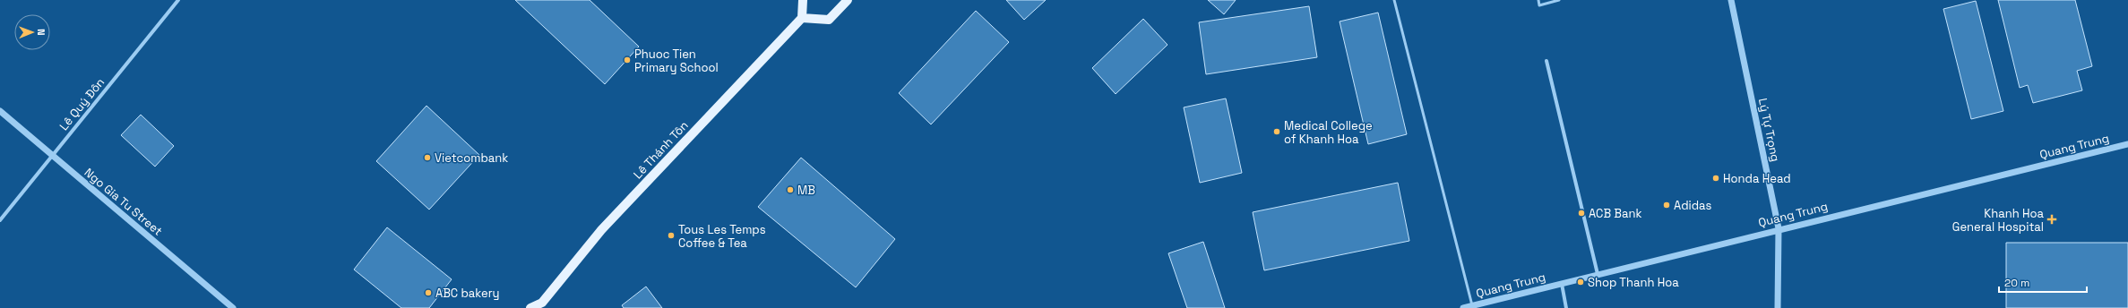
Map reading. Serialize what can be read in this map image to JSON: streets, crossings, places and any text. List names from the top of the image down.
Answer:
{
  "streets": {
    "main road": ["Lê Thánh Tôn"],
    "street": [
      "Lê Quý Đôn",
      "Lý Tự Trọng",
      "Quang Trung",
      "Ngo Gia Tu Street"
    ]
  },
  "crossings": [
    ["Lê Quý Đôn", "Ngo Gia Tu Street"],
    ["Lý Tự Trọng", "Quang Trung"]
  ],
  "places": {
    "other": [
      "Phuoc Tien Primary School",
      "Medical College of Khanh Hoa",
      "Vietcombank",
      "Honda Head",
      "MB",
      "Adidas",
      "ACB Bank",
      "Tous Les Temps Coffee & Tea",
      "Shop Thanh Hoa",
      "ABC bakery"
    ],
    "health": ["Khanh Hoa General Hospital"]
  },
  "scale_bar": "20 m",
  "north": "right"
}
